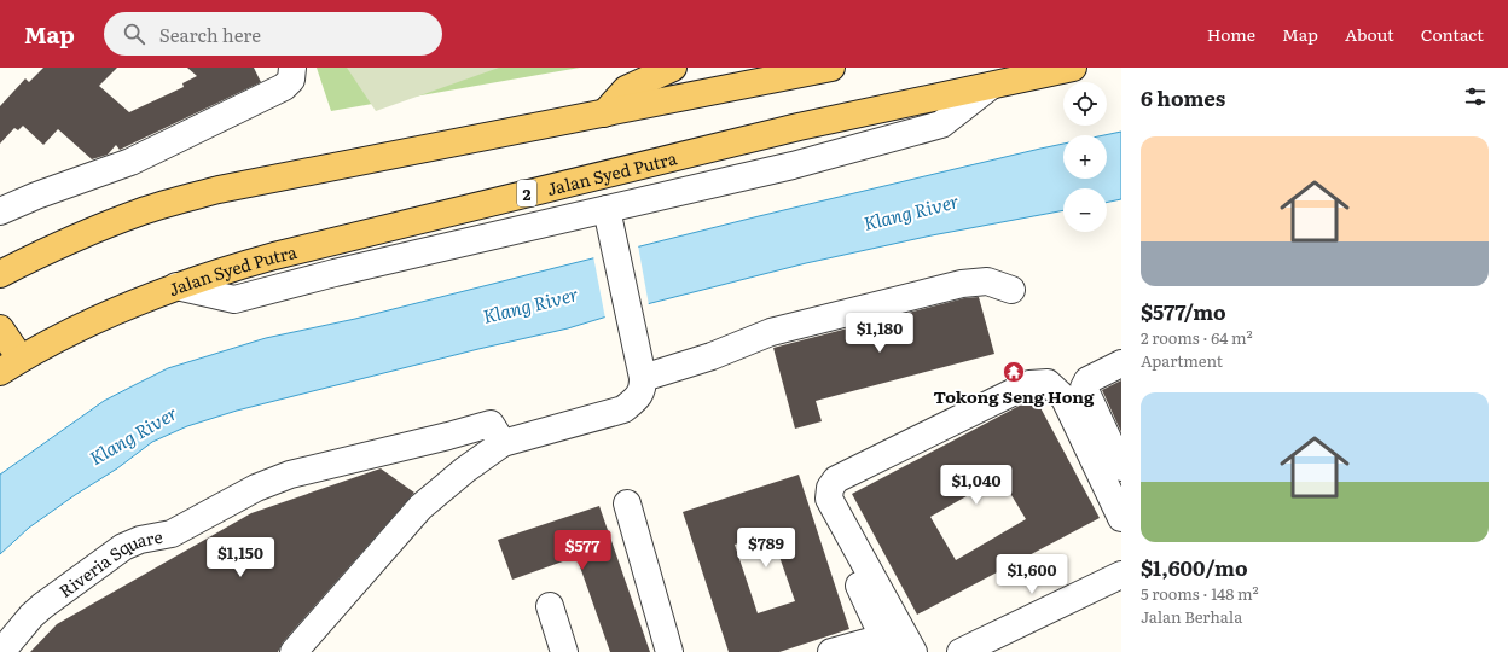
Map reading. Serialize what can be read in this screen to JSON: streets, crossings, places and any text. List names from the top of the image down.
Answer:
{
  "streets": {
    "main road": ["Jalan Syed Putra", "2"],
    "street": ["Riveria Square"]
  },
  "water": ["Klang River"],
  "places": {
    "temple": ["Tokong Seng Hong"]
  },
  "page": {
    "header": "Map",
    "search": "Search here",
    "nav": [
      "Home",
      "Map",
      "About",
      "Contact"
    ],
    "heading": "6 homes",
    "map_buttons": ["+", "−"],
    "list": [
      {
        "name": "$577/mo",
        "note": "2 rooms · 64 m² · Apartment"
      },
      {
        "name": "$1,600/mo",
        "note": "5 rooms · 148 m² · Jalan Berhala"
      }
    ],
    "price": [
      "$1,180",
      "$1,040",
      "$789",
      "$577",
      "$1,150",
      "$1,600"
    ]
  }
}
